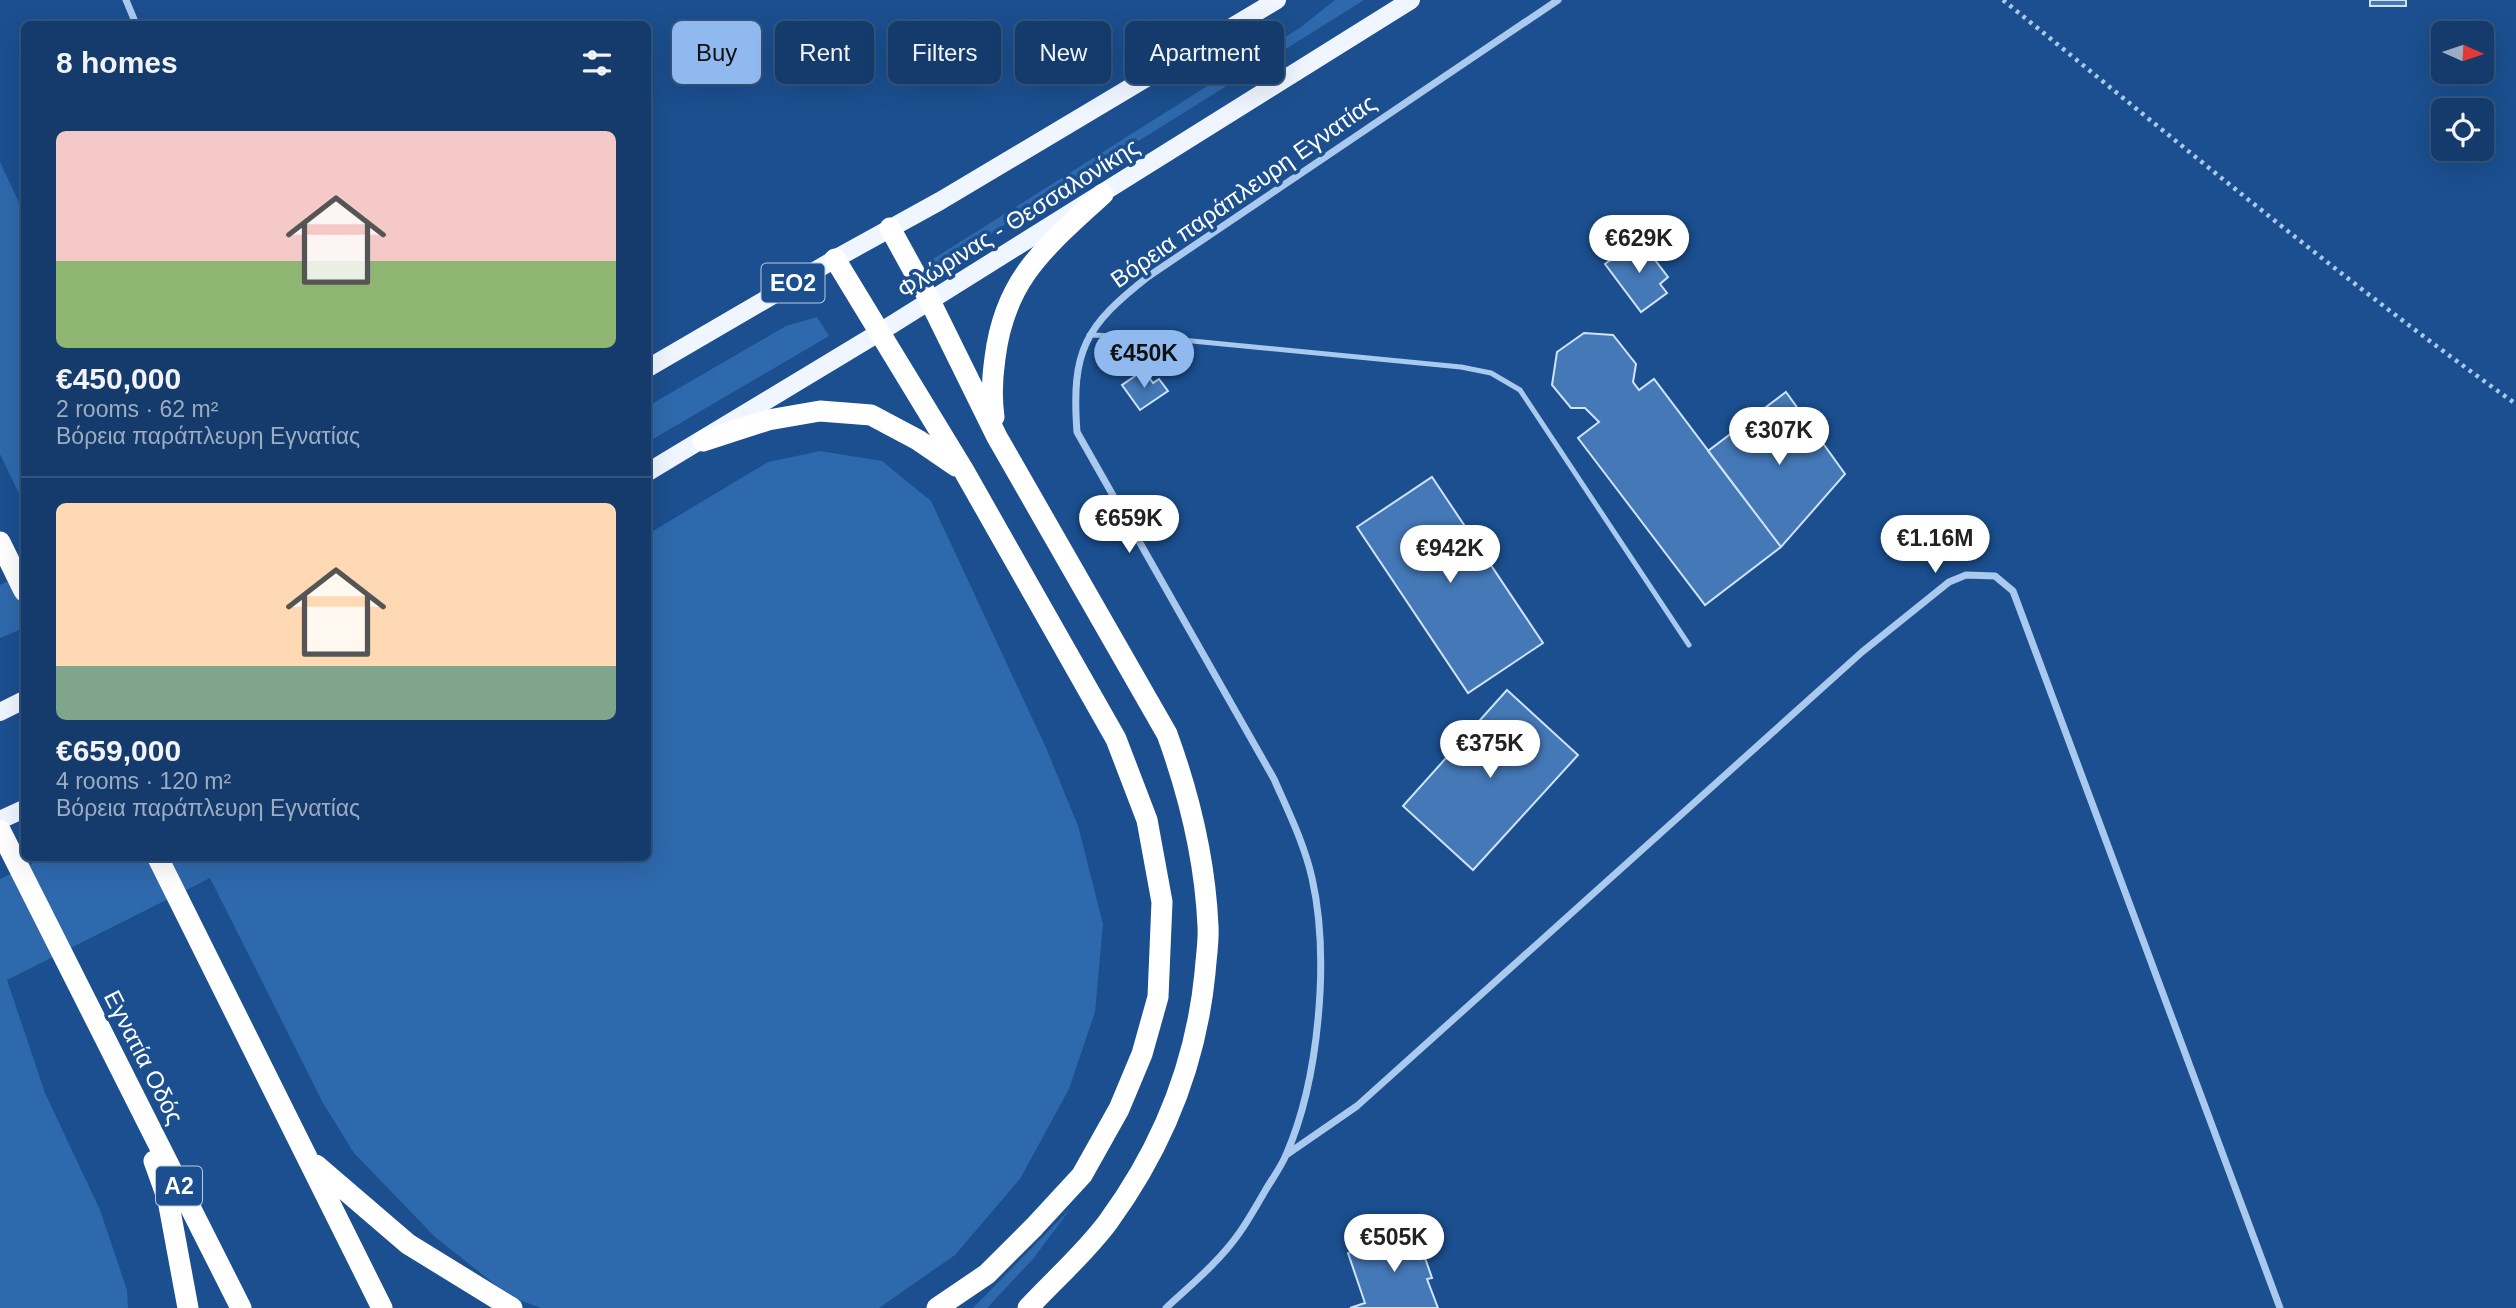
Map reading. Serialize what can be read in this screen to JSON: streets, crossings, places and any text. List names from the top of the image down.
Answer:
{
  "streets": {
    "highway": ["Εγνατία Οδός", "Α2"],
    "main road": ["Φλώρινας - Θεσσαλονίκης", "ΕΟ2"],
    "street": ["Βόρεια παράπλευρη Εγνατίας"]
  },
  "north": "right",
  "page": {
    "chip": [
      "Buy",
      "Rent",
      "Filters",
      "New",
      "Apartment"
    ],
    "heading": "8 homes",
    "list": [
      {
        "name": "€450,000",
        "note": "2 rooms · 62 m² · Βόρεια παράπλευρη Εγνατίας"
      },
      {
        "name": "€659,000",
        "note": "4 rooms · 120 m² · Βόρεια παράπλευρη Εγνατίας"
      }
    ],
    "price": [
      "€629K",
      "€450K",
      "€307K",
      "€659K",
      "€1.16M",
      "€942K",
      "€375K",
      "€505K"
    ]
  }
}
